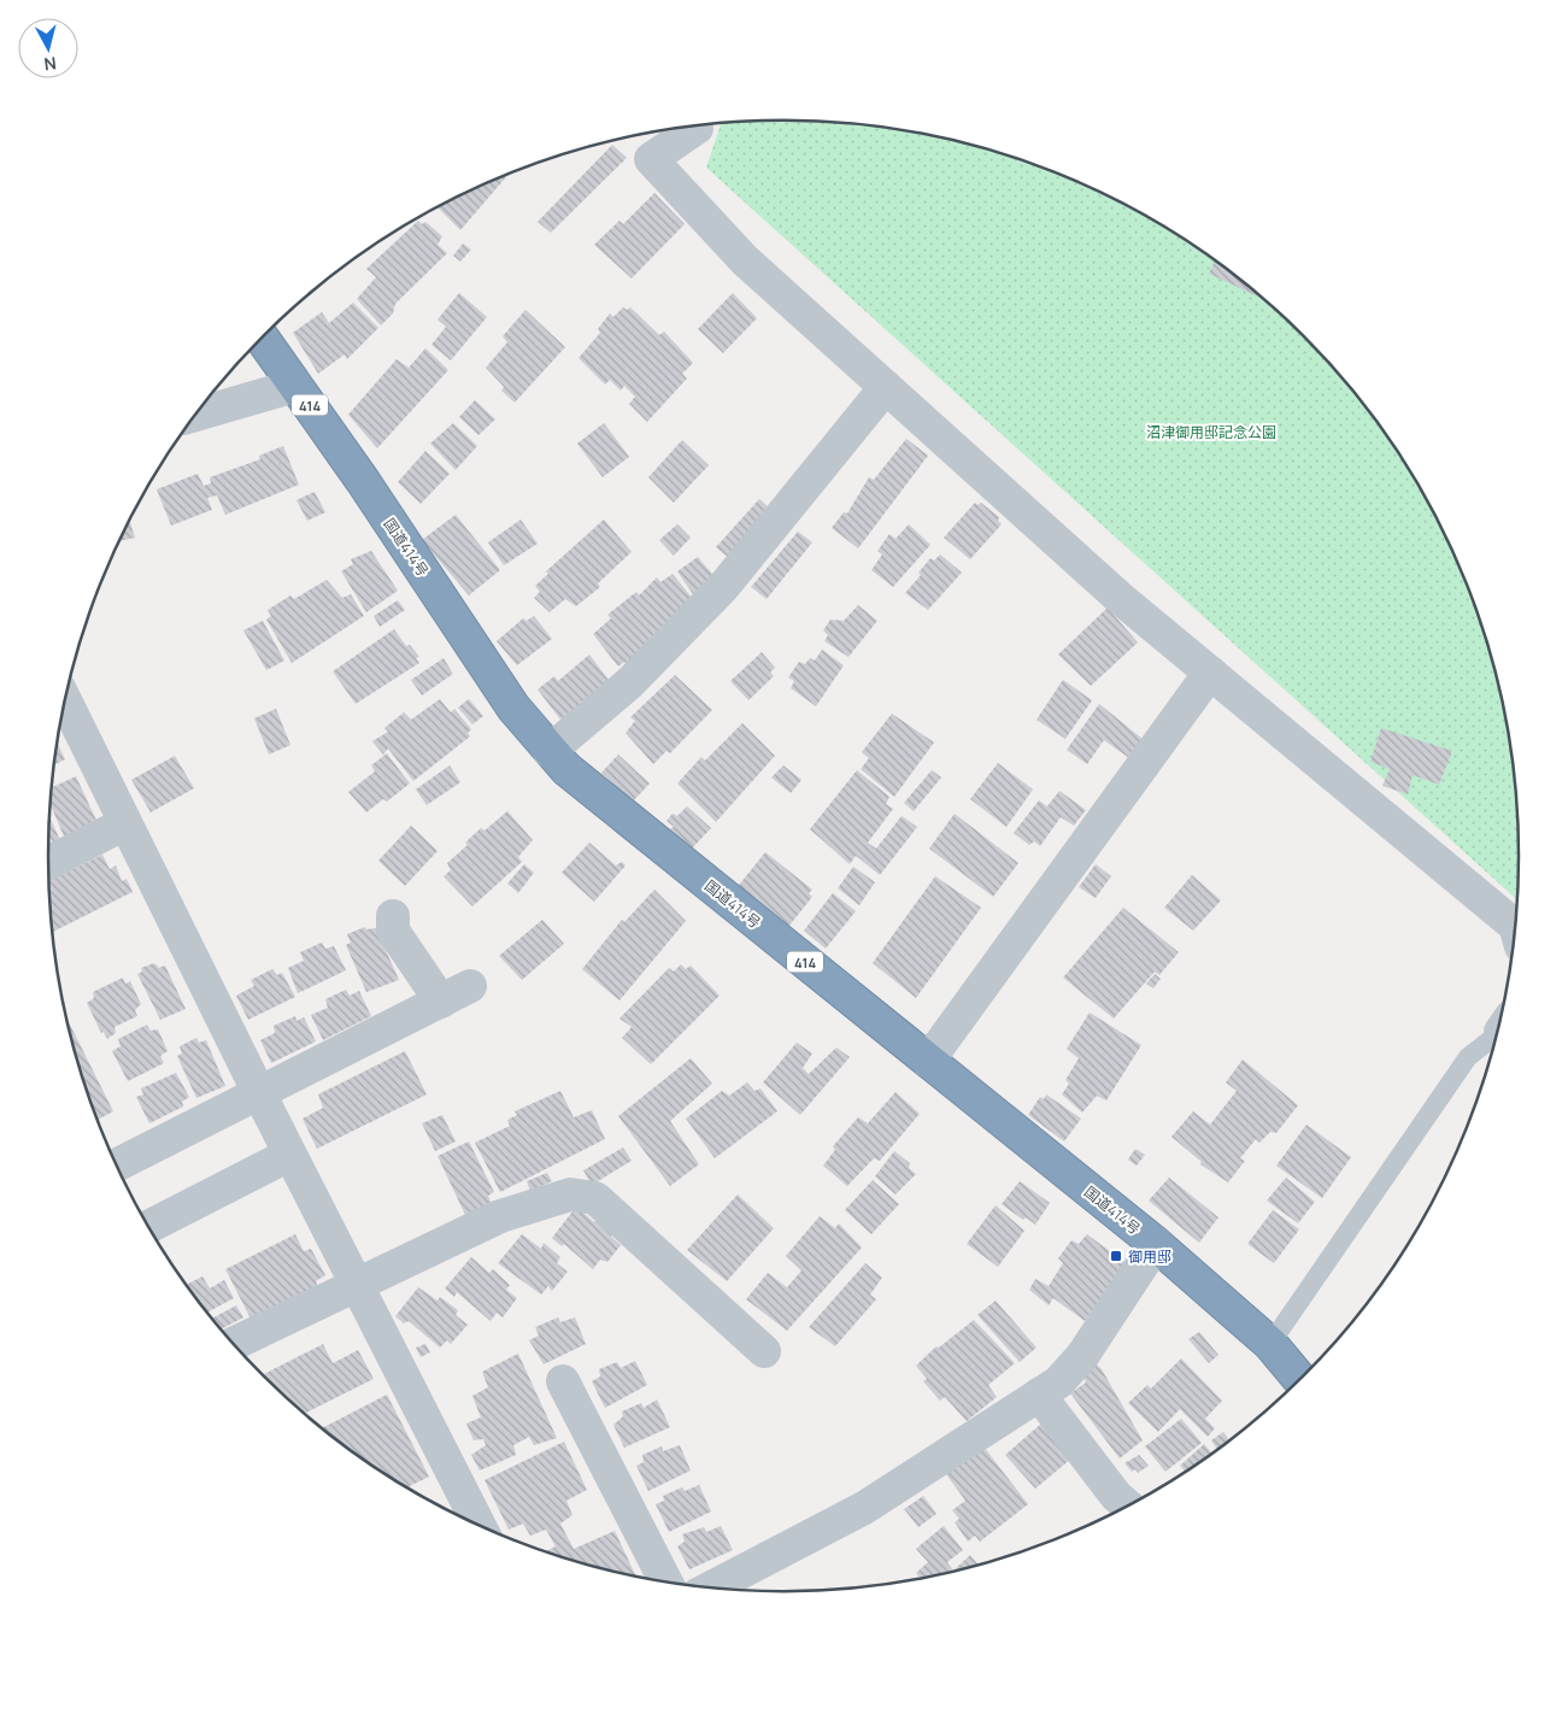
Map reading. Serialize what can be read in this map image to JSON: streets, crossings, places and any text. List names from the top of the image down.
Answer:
{
  "streets": {
    "highway": ["414", "国道414号"]
  },
  "parks": ["沼津御用邸記念公園"],
  "places": {
    "transit": ["御用邸"]
  },
  "north": "bottom"
}
